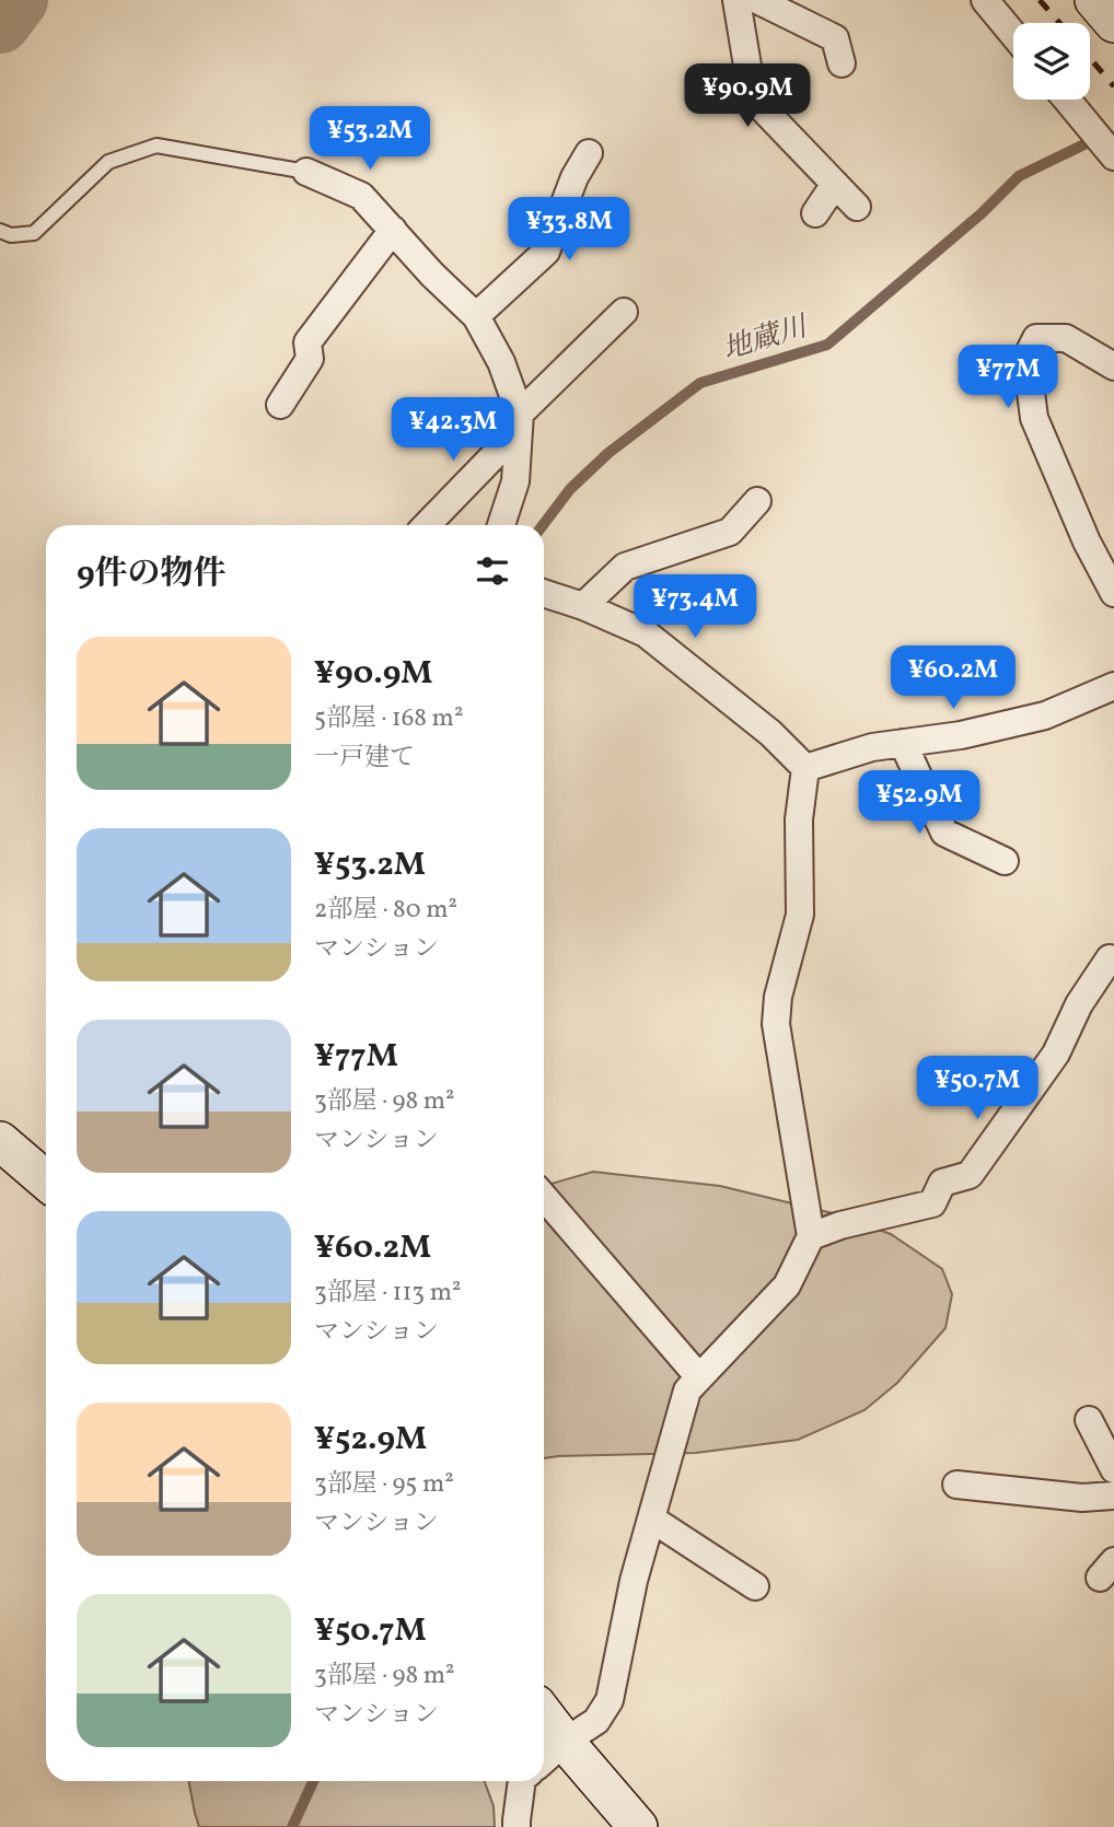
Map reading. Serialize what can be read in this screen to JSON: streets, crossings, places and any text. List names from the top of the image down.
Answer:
{
  "water": ["地蔵川"],
  "page": {
    "price": [
      "¥90.9M",
      "¥53.2M",
      "¥33.8M",
      "¥77M",
      "¥42.3M",
      "¥73.4M",
      "¥60.2M",
      "¥52.9M",
      "¥50.7M"
    ],
    "heading": "9件の物件",
    "list": [
      {
        "name": "¥90.9M",
        "note": "5部屋 · 168 m² · 一戸建て"
      },
      {
        "name": "¥53.2M",
        "note": "2部屋 · 80 m² · マンション"
      },
      {
        "name": "¥77M",
        "note": "3部屋 · 98 m² · マンション"
      },
      {
        "name": "¥60.2M",
        "note": "3部屋 · 113 m² · マンション"
      },
      {
        "name": "¥52.9M",
        "note": "3部屋 · 95 m² · マンション"
      },
      {
        "name": "¥50.7M",
        "note": "3部屋 · 98 m² · マンション"
      }
    ]
  }
}
